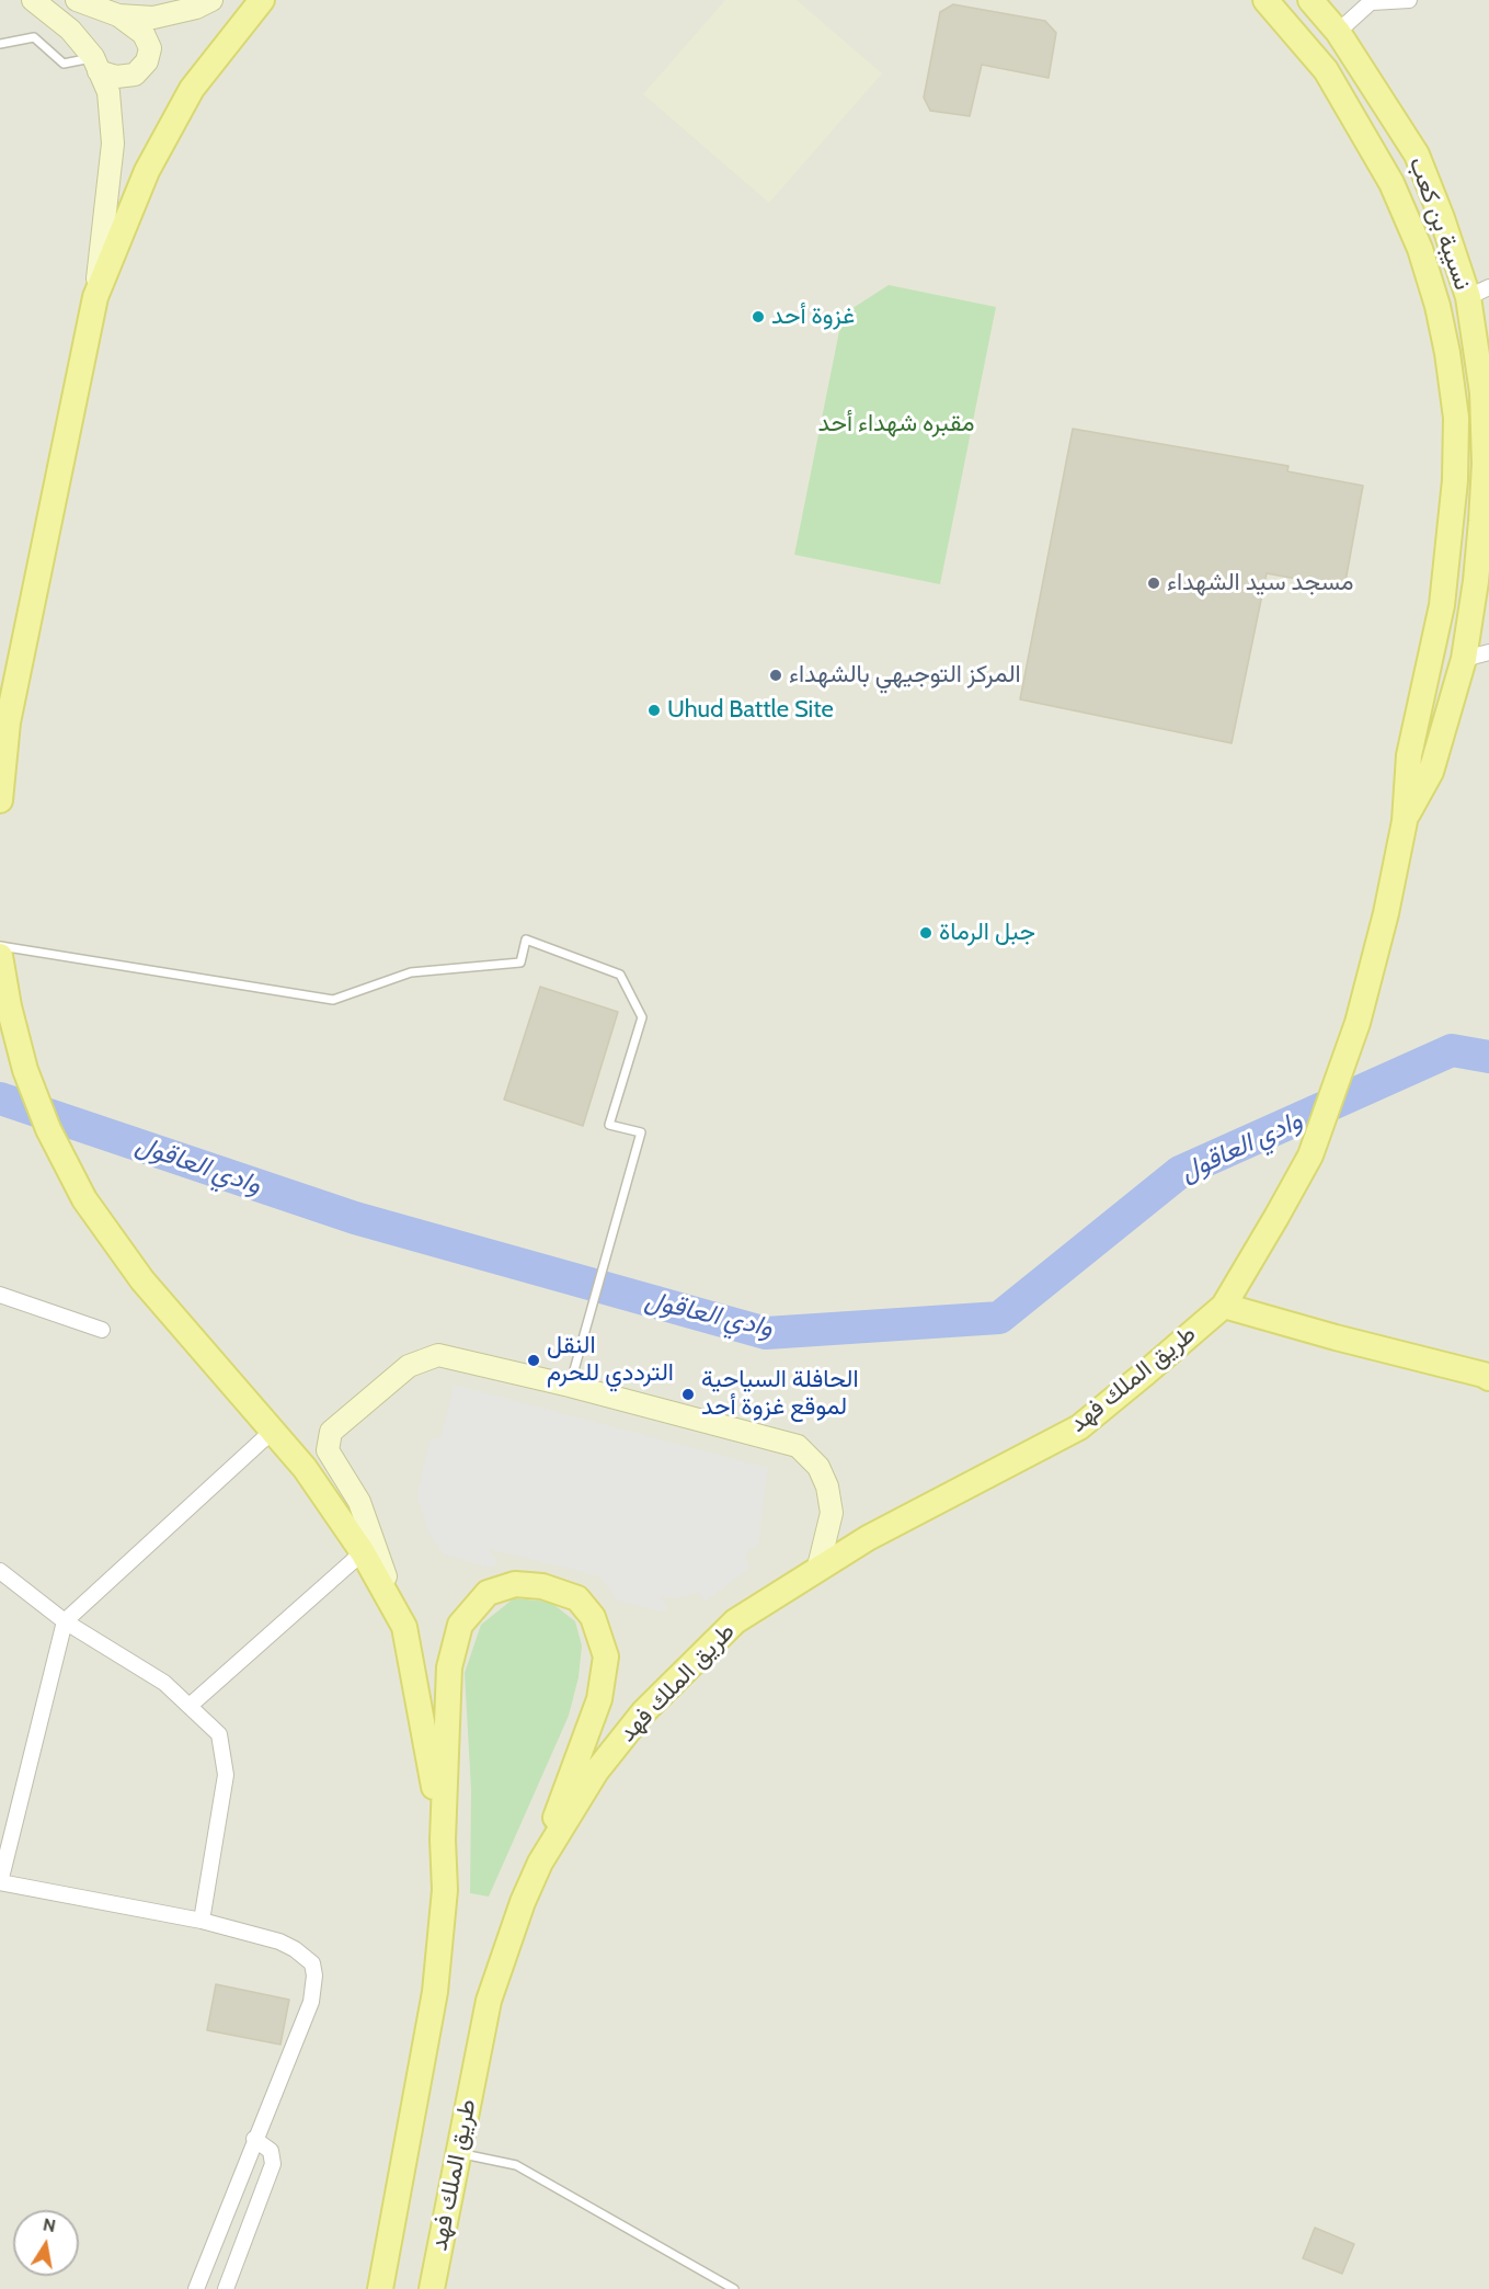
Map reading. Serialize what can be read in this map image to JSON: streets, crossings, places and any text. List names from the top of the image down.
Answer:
{
  "streets": {
    "main road": ["نسيبة بن كعب", "طريق الملك فهد"]
  },
  "crossings": [
    ["نسيبة بن كعب", "طريق الملك فهد"]
  ],
  "water": ["وادي العاقول"],
  "parks": ["مقبره شهداء أحد"],
  "places": [
    "غزوة أحد",
    "مسجد سيد الشهداء",
    "المركز التوجيهي بالشهداء",
    "Uhud Battle Site",
    "جبل الرماة",
    "النقل الترددي للحرم",
    "الحافلة السياحية لموقع غزوة أحد"
  ],
  "north": "top"
}
